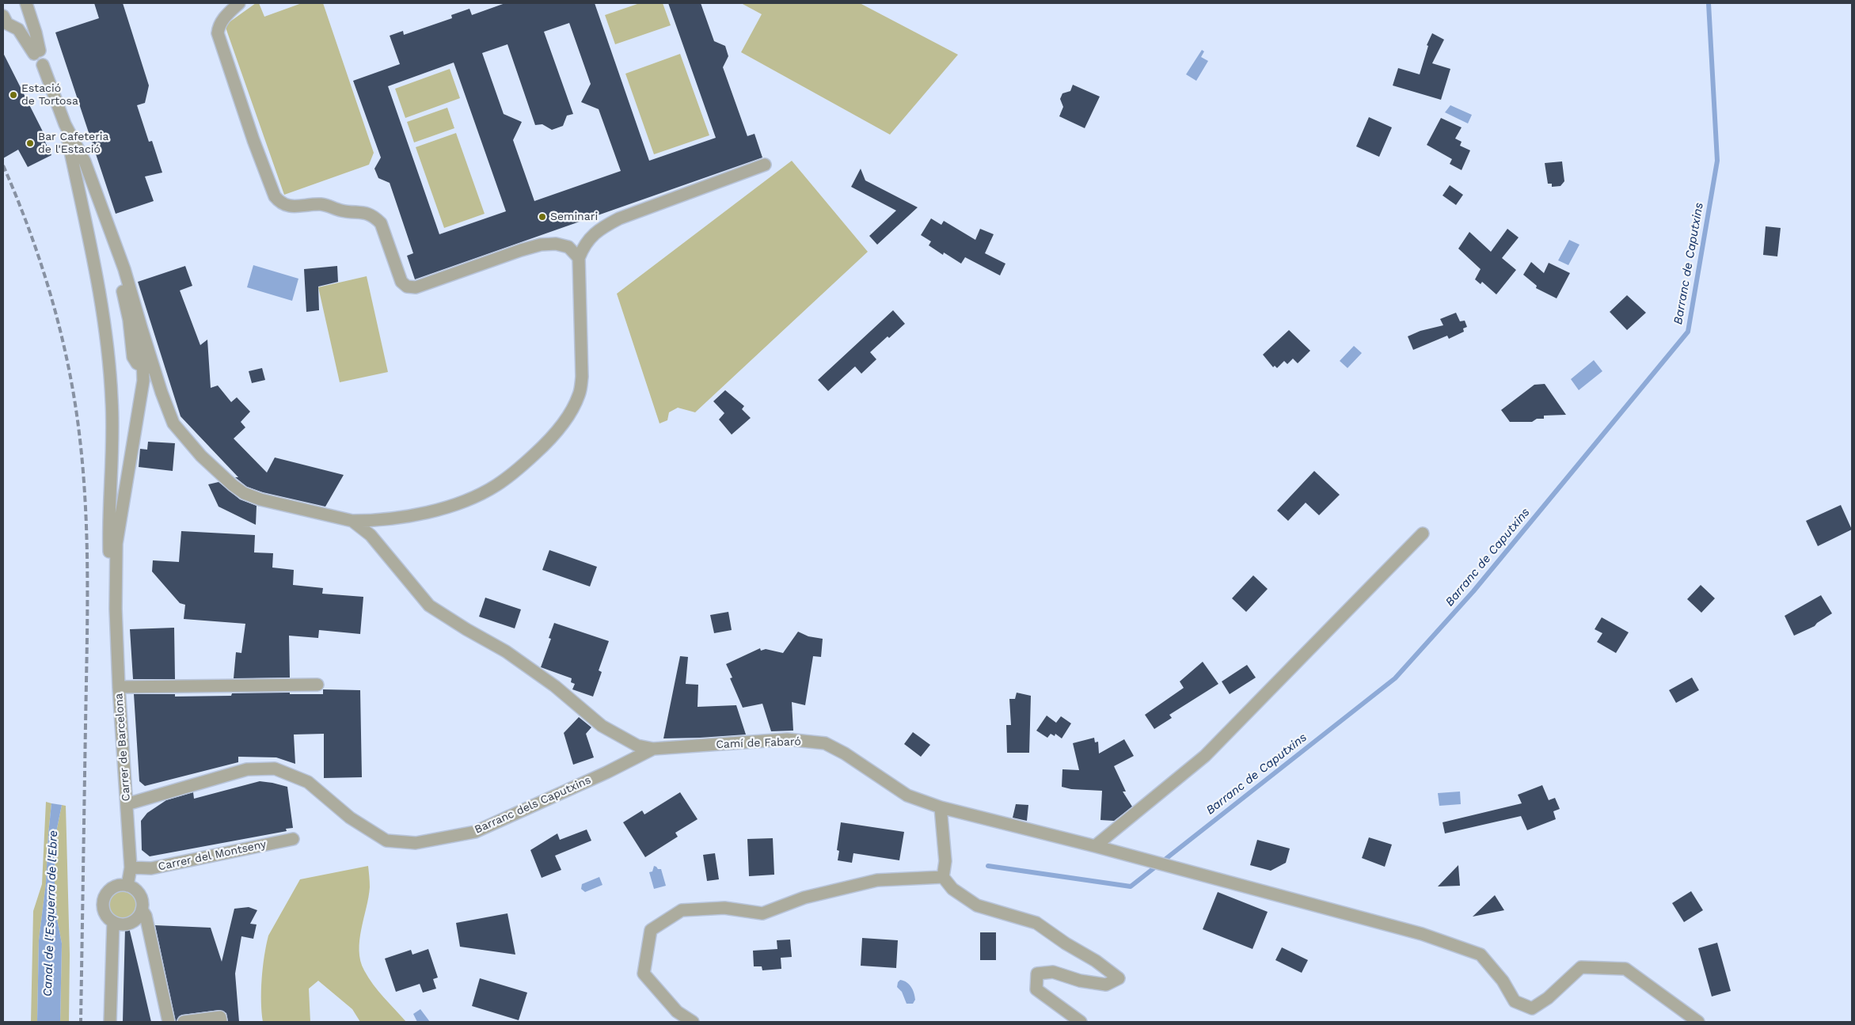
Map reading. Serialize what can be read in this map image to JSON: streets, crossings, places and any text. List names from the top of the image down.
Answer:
{
  "streets": {
    "street": [
      "Camí de Fabaró",
      "Carrer de Barcelona",
      "Barranc dels Caputxins",
      "Carrer del Montseny"
    ]
  },
  "crossings": [
    ["Camí de Fabaró", "Barranc dels Caputxins"],
    ["Carrer de Barcelona", "Barranc dels Caputxins"],
    ["Carrer de Barcelona", "Carrer del Montseny"]
  ],
  "water": ["Barranc de Caputxins", "Canal de l'Esquerra de l'Ebre"],
  "places": ["Estació de Tortosa", "Bar Cafeteria de l'Estació", "Seminari"]
}
